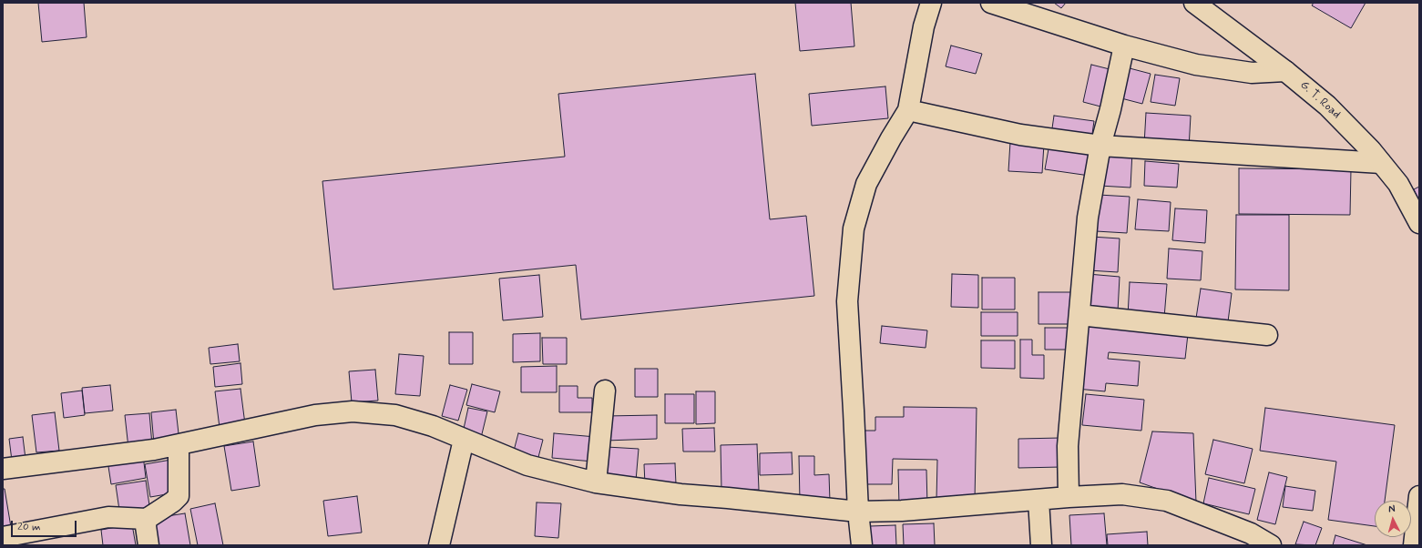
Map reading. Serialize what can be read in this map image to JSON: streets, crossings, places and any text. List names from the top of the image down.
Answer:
{
  "streets": {
    "street": ["G. T. Road"]
  },
  "scale_bar": "20 m",
  "north": "top"
}
